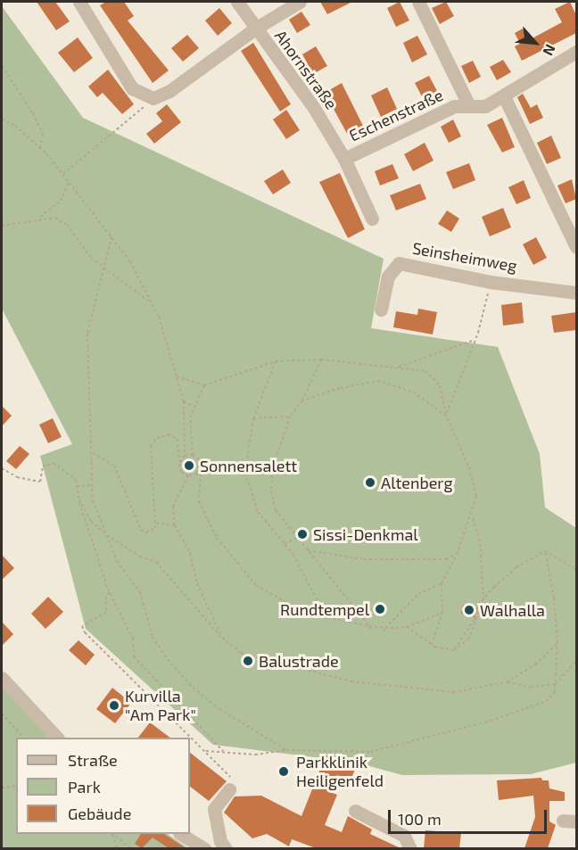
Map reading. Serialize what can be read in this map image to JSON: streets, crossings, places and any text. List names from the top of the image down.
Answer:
{
  "streets": {
    "street": ["Ahornstraße", "Eschenstraße", "Seinsheimweg"]
  },
  "crossings": [
    ["Ahornstraße", "Eschenstraße"]
  ],
  "places": [
    "Sonnensalett",
    "Altenberg",
    "Sissi-Denkmal",
    "Rundtempel",
    "Walhalla",
    "Balustrade",
    "Kurvilla \"Am Park\"",
    "Parkklinik Heiligenfeld"
  ],
  "legend": ["Straße", "Park", "Gebäude"],
  "scale_bar": "100 m",
  "north": "bottom right"
}
